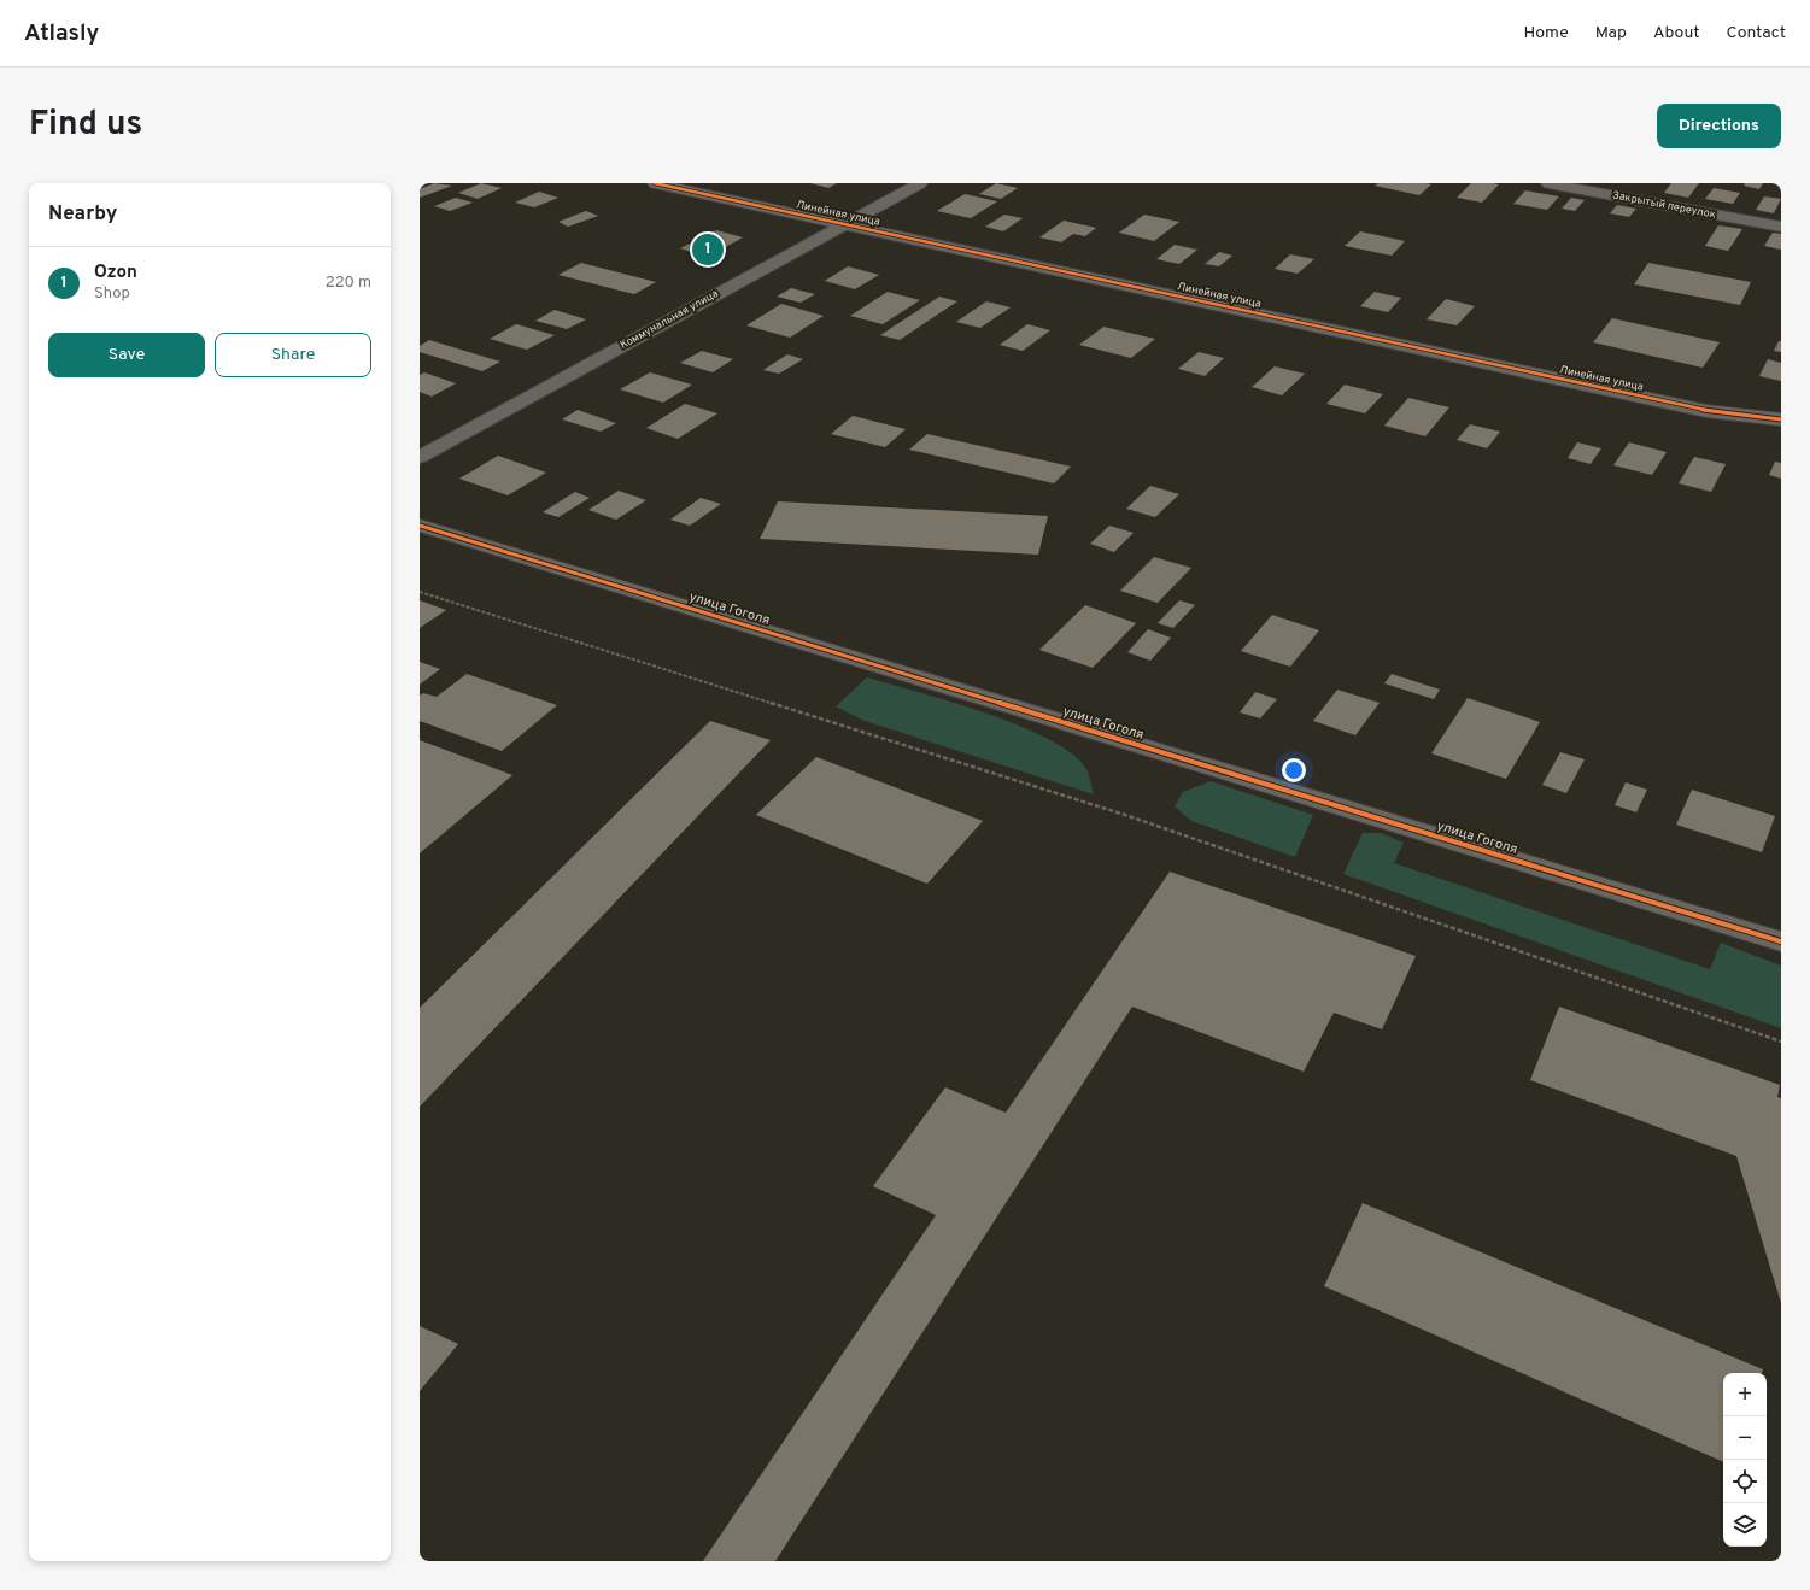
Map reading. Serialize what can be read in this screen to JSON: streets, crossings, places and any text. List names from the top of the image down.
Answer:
{
  "streets": {
    "street": [
      "Закрытый переулок",
      "Линейная улица",
      "Коммунальная улица",
      "улица Гоголя"
    ]
  },
  "crossings": [
    ["Линейная улица", "Коммунальная улица"]
  ],
  "page": {
    "header": "Atlasly",
    "nav": [
      "Home",
      "Map",
      "About",
      "Contact"
    ],
    "title": "Find us",
    "buttons": [
      "Directions",
      ["Save", "Share"]
    ],
    "heading": "Nearby",
    "pins": "1",
    "list": [
      {
        "mark": "1",
        "name": "Ozon",
        "note": "Shop",
        "value": "220 m"
      }
    ],
    "map_buttons": ["+", "−"]
  }
}
